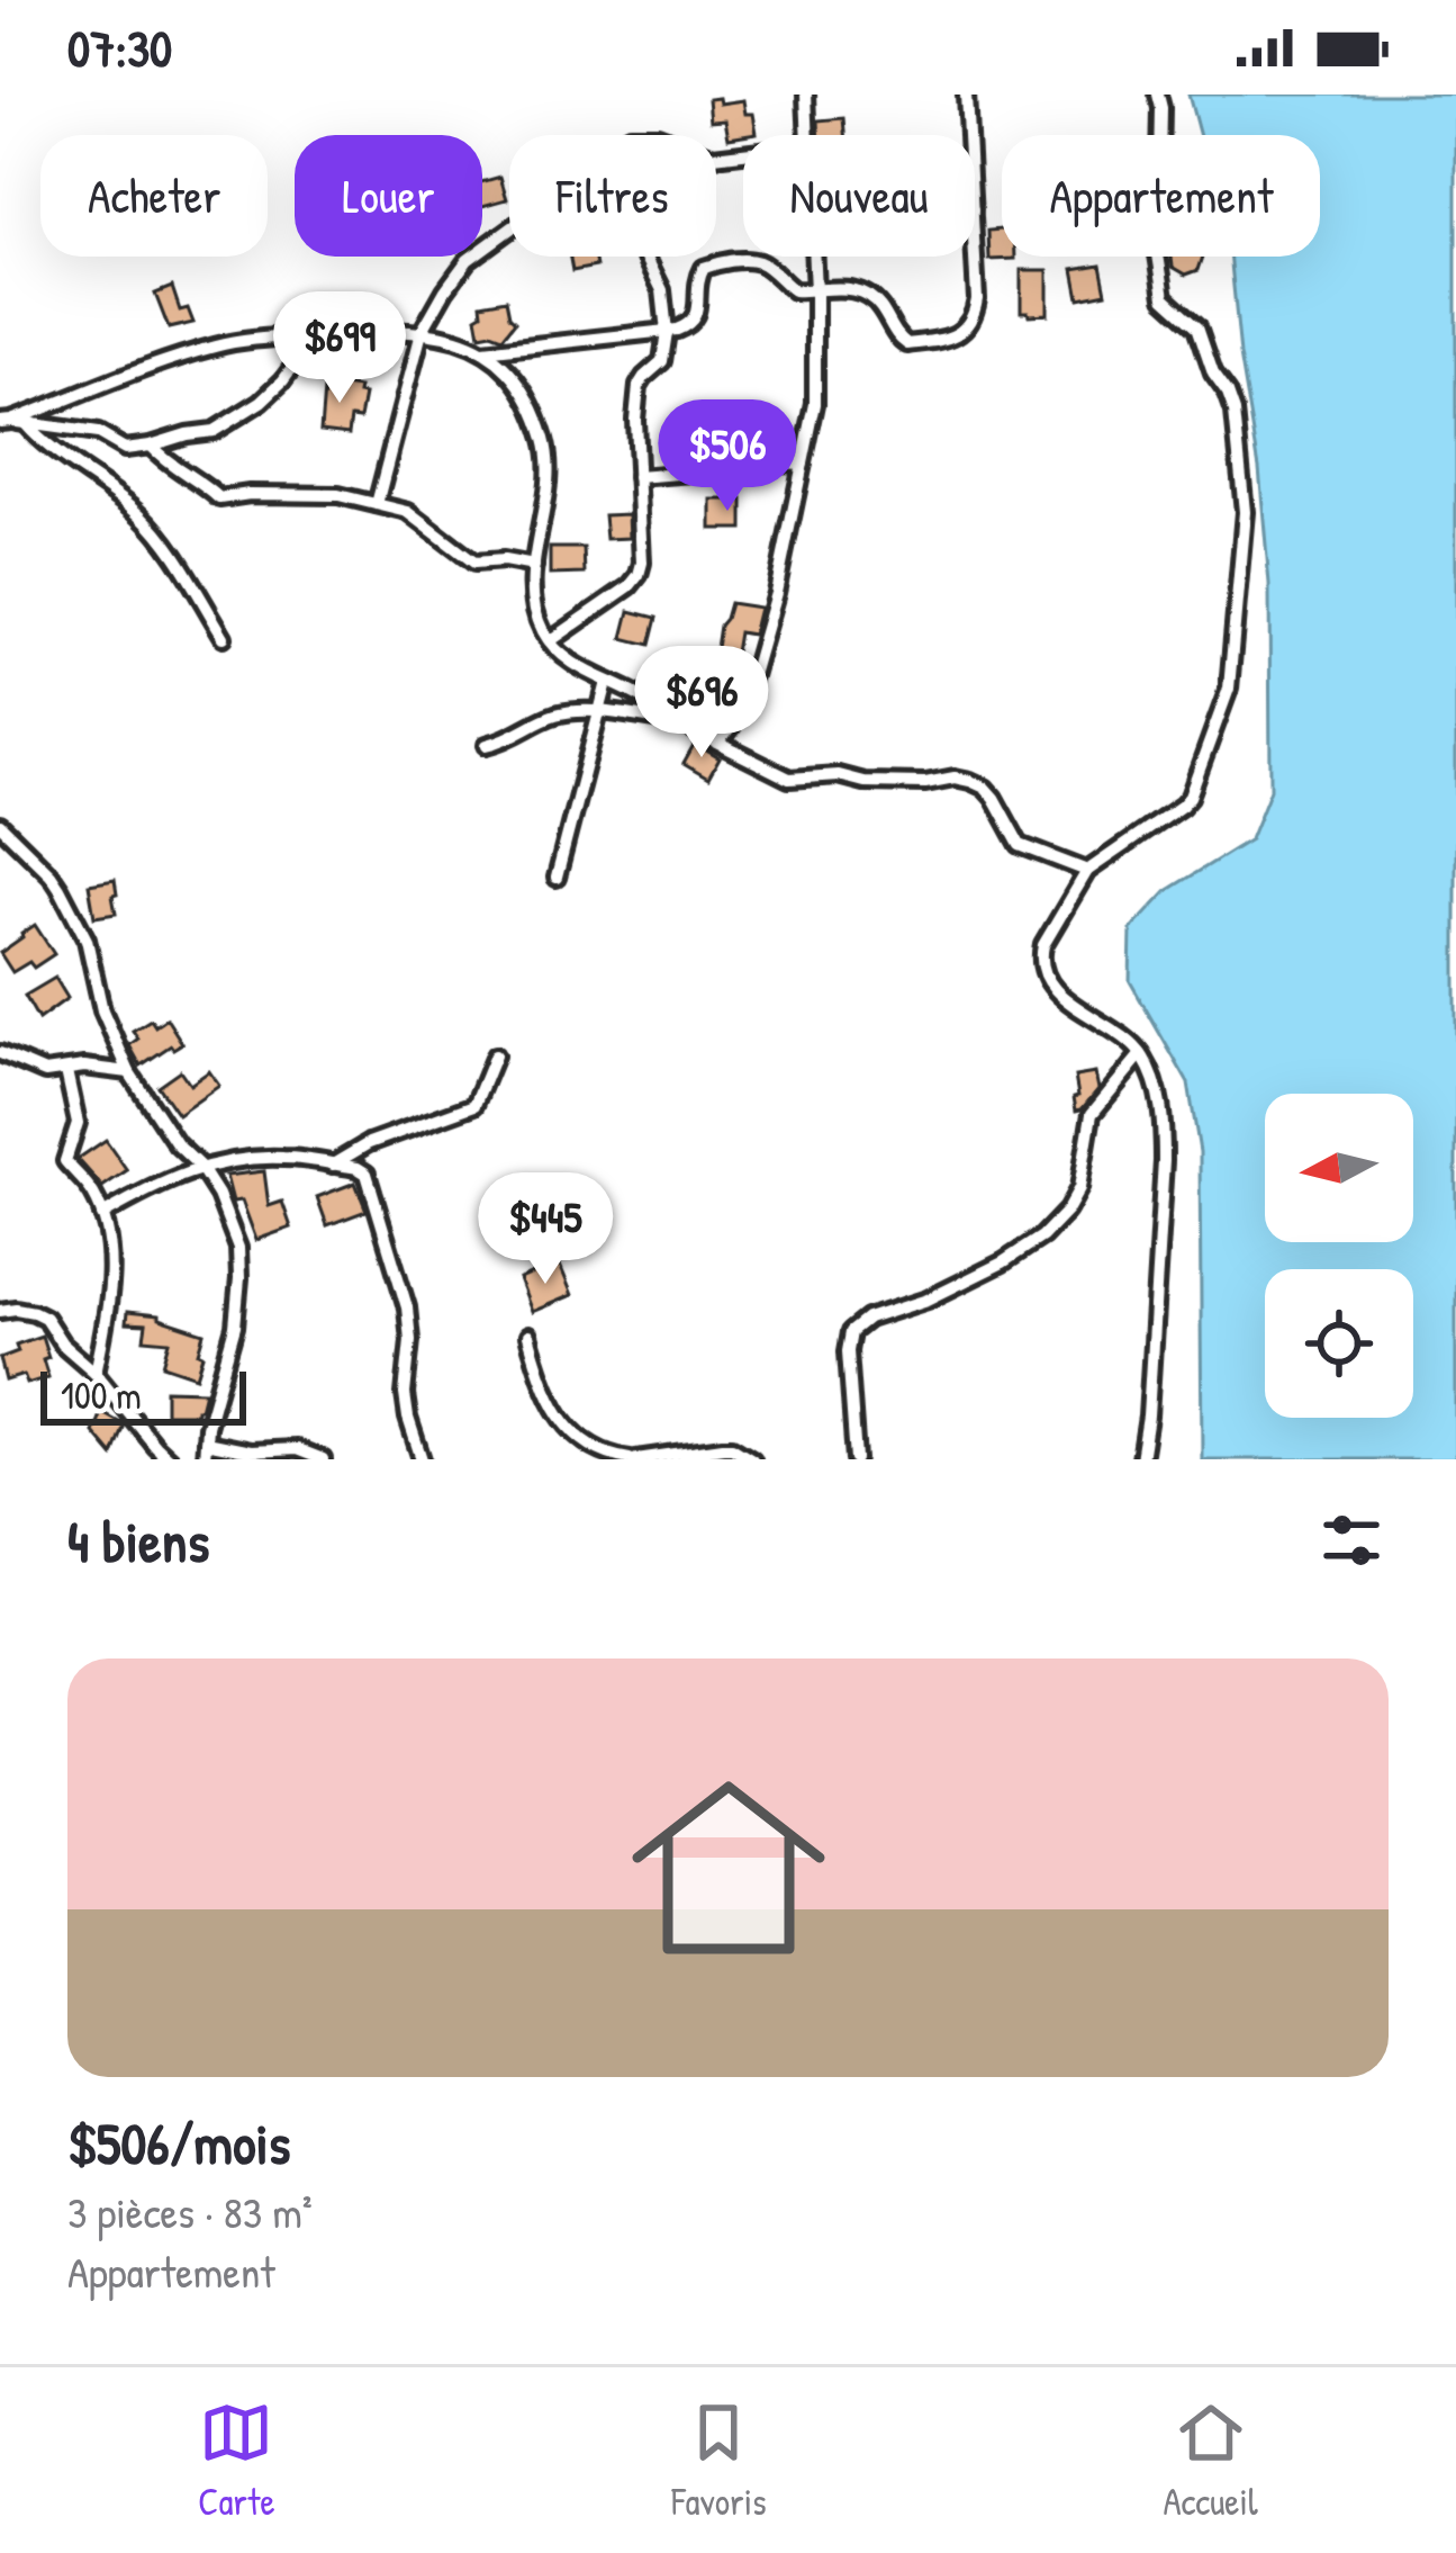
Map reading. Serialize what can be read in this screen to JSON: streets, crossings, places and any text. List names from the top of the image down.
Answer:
{
  "scale_bar": "100 m",
  "north": "left",
  "page": {
    "status": "07:30",
    "chip": [
      "Acheter",
      "Louer",
      "Filtres",
      "Nouveau",
      "Appartement"
    ],
    "price": [
      "$699",
      "$506",
      "$696",
      "$445"
    ],
    "scale": "100 m",
    "heading": "4 biens",
    "list": [
      {
        "name": "$506/mois",
        "note": "3 pièces · 83 m² · Appartement"
      }
    ],
    "tabs": ["Carte", "Favoris", "Accueil"]
  }
}
